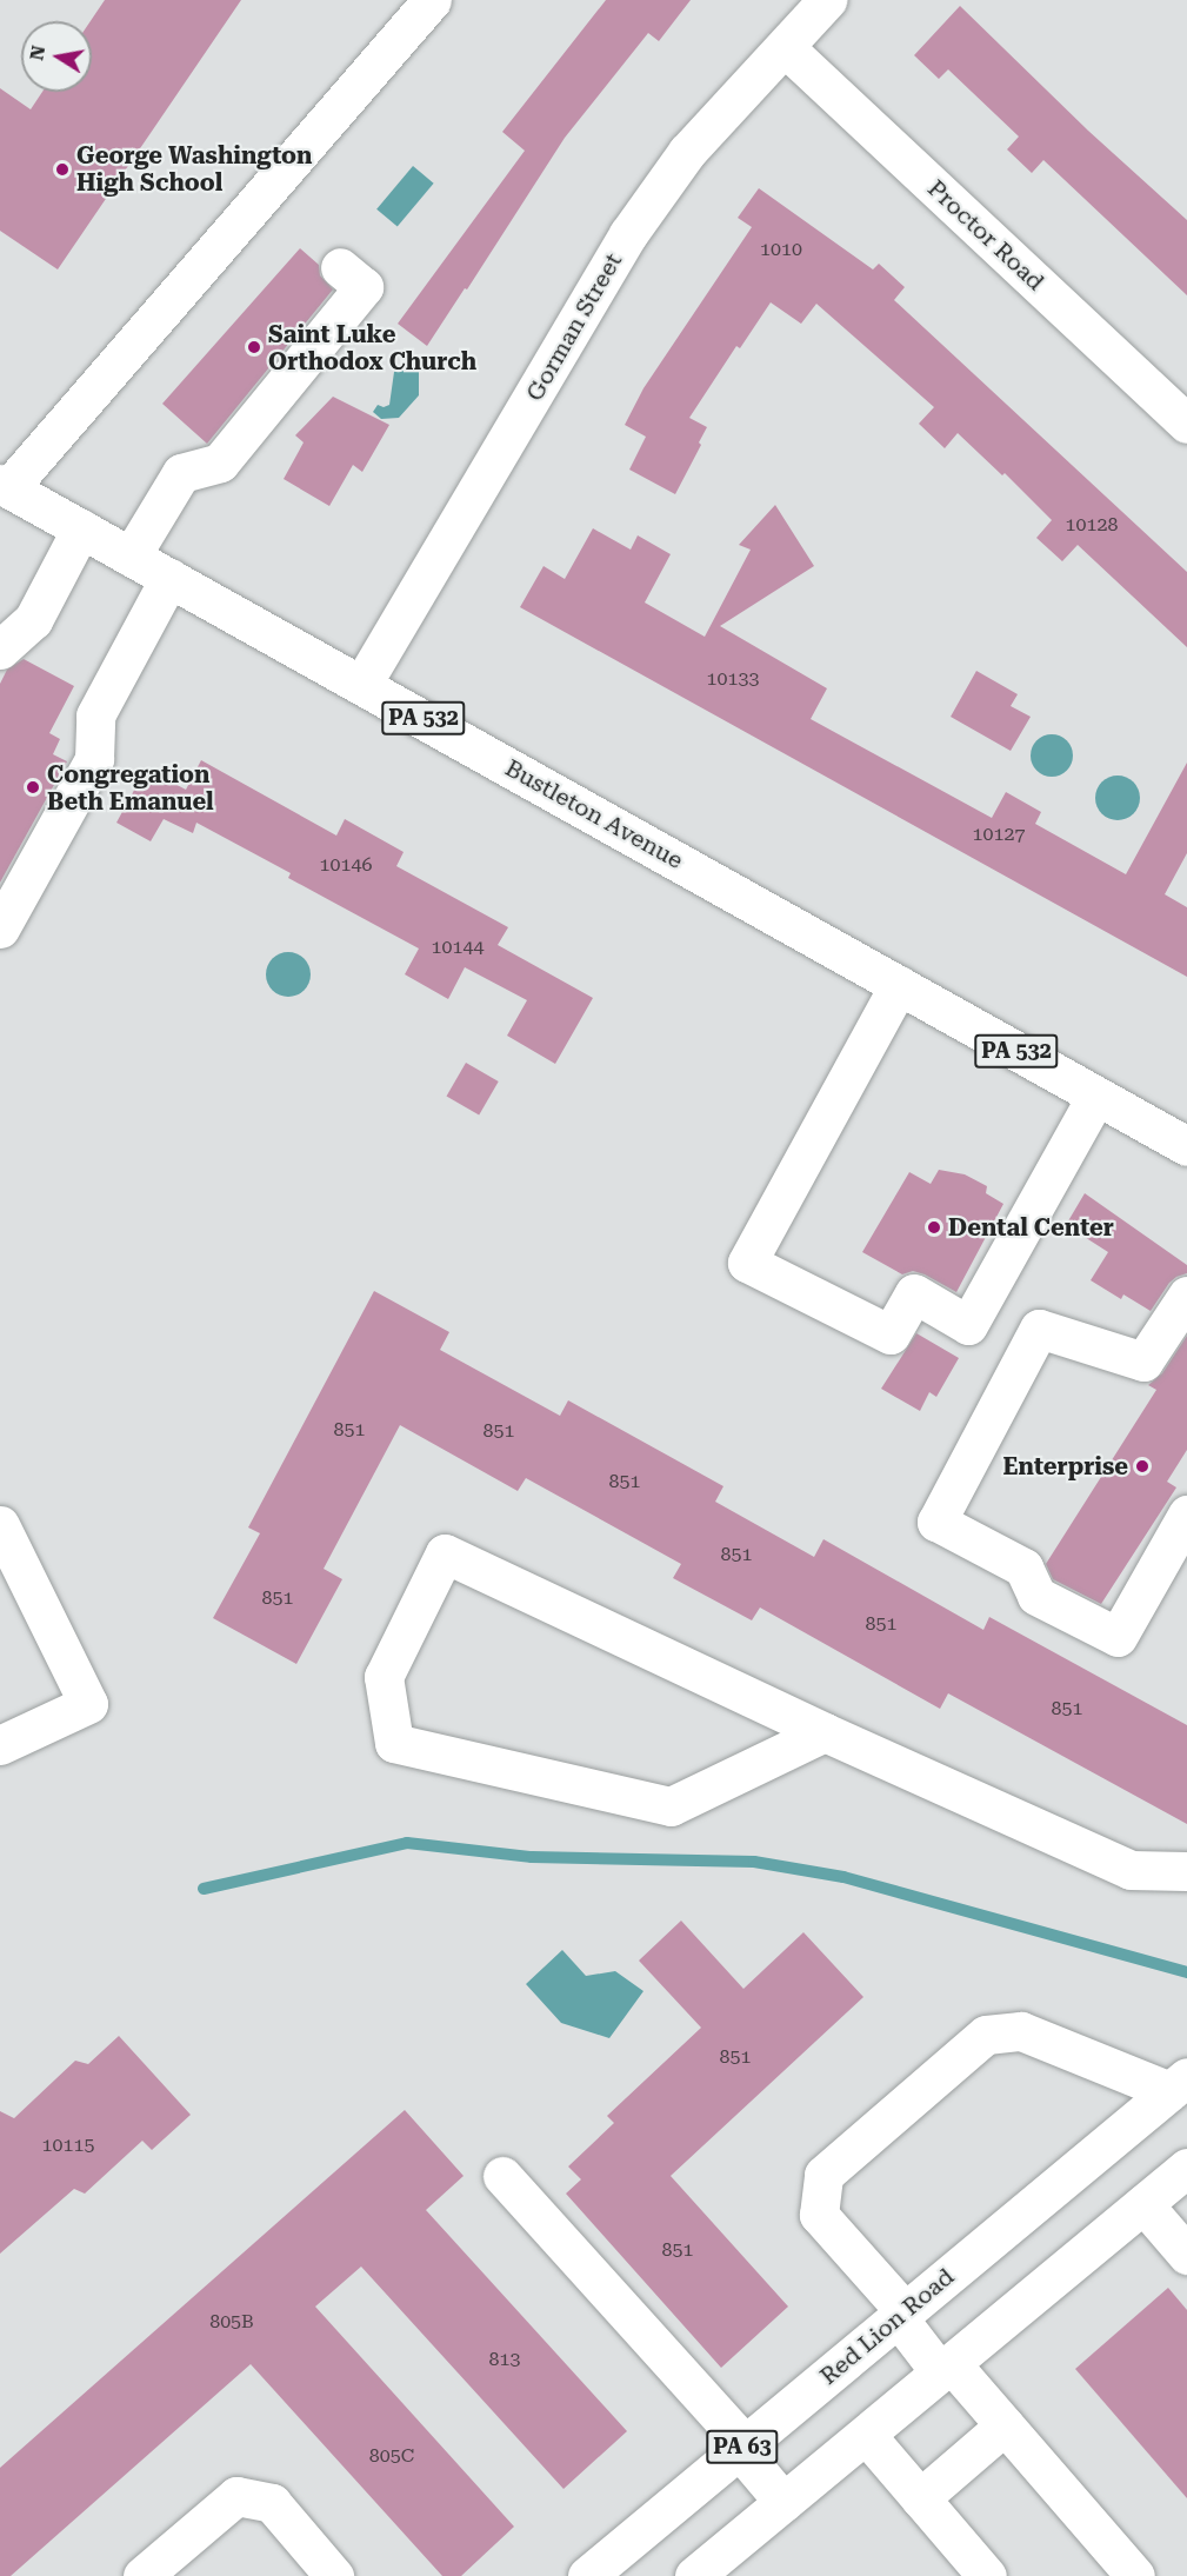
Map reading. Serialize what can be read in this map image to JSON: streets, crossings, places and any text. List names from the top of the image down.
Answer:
{
  "streets": {
    "main road": [
      "Proctor Road",
      "Gorman Street",
      "PA 532",
      "Bustleton Avenue",
      "Red Lion Road",
      "PA 63"
    ]
  },
  "crossings": [
    ["Proctor Road", "Gorman Street"],
    ["Gorman Street", "Bustleton Avenue"]
  ],
  "places": [
    "George Washington High School",
    "Saint Luke Orthodox Church",
    "Congregation Beth Emanuel",
    "Dental Center",
    "Enterprise"
  ],
  "house_numbers": [
    "1010",
    "10128",
    "10133",
    "10127",
    "10146",
    "10144",
    "851",
    "851",
    "851",
    "851",
    "851",
    "851",
    "851",
    "851",
    "10115",
    "851",
    "805B",
    "813",
    "805C"
  ],
  "north": "left"
}
